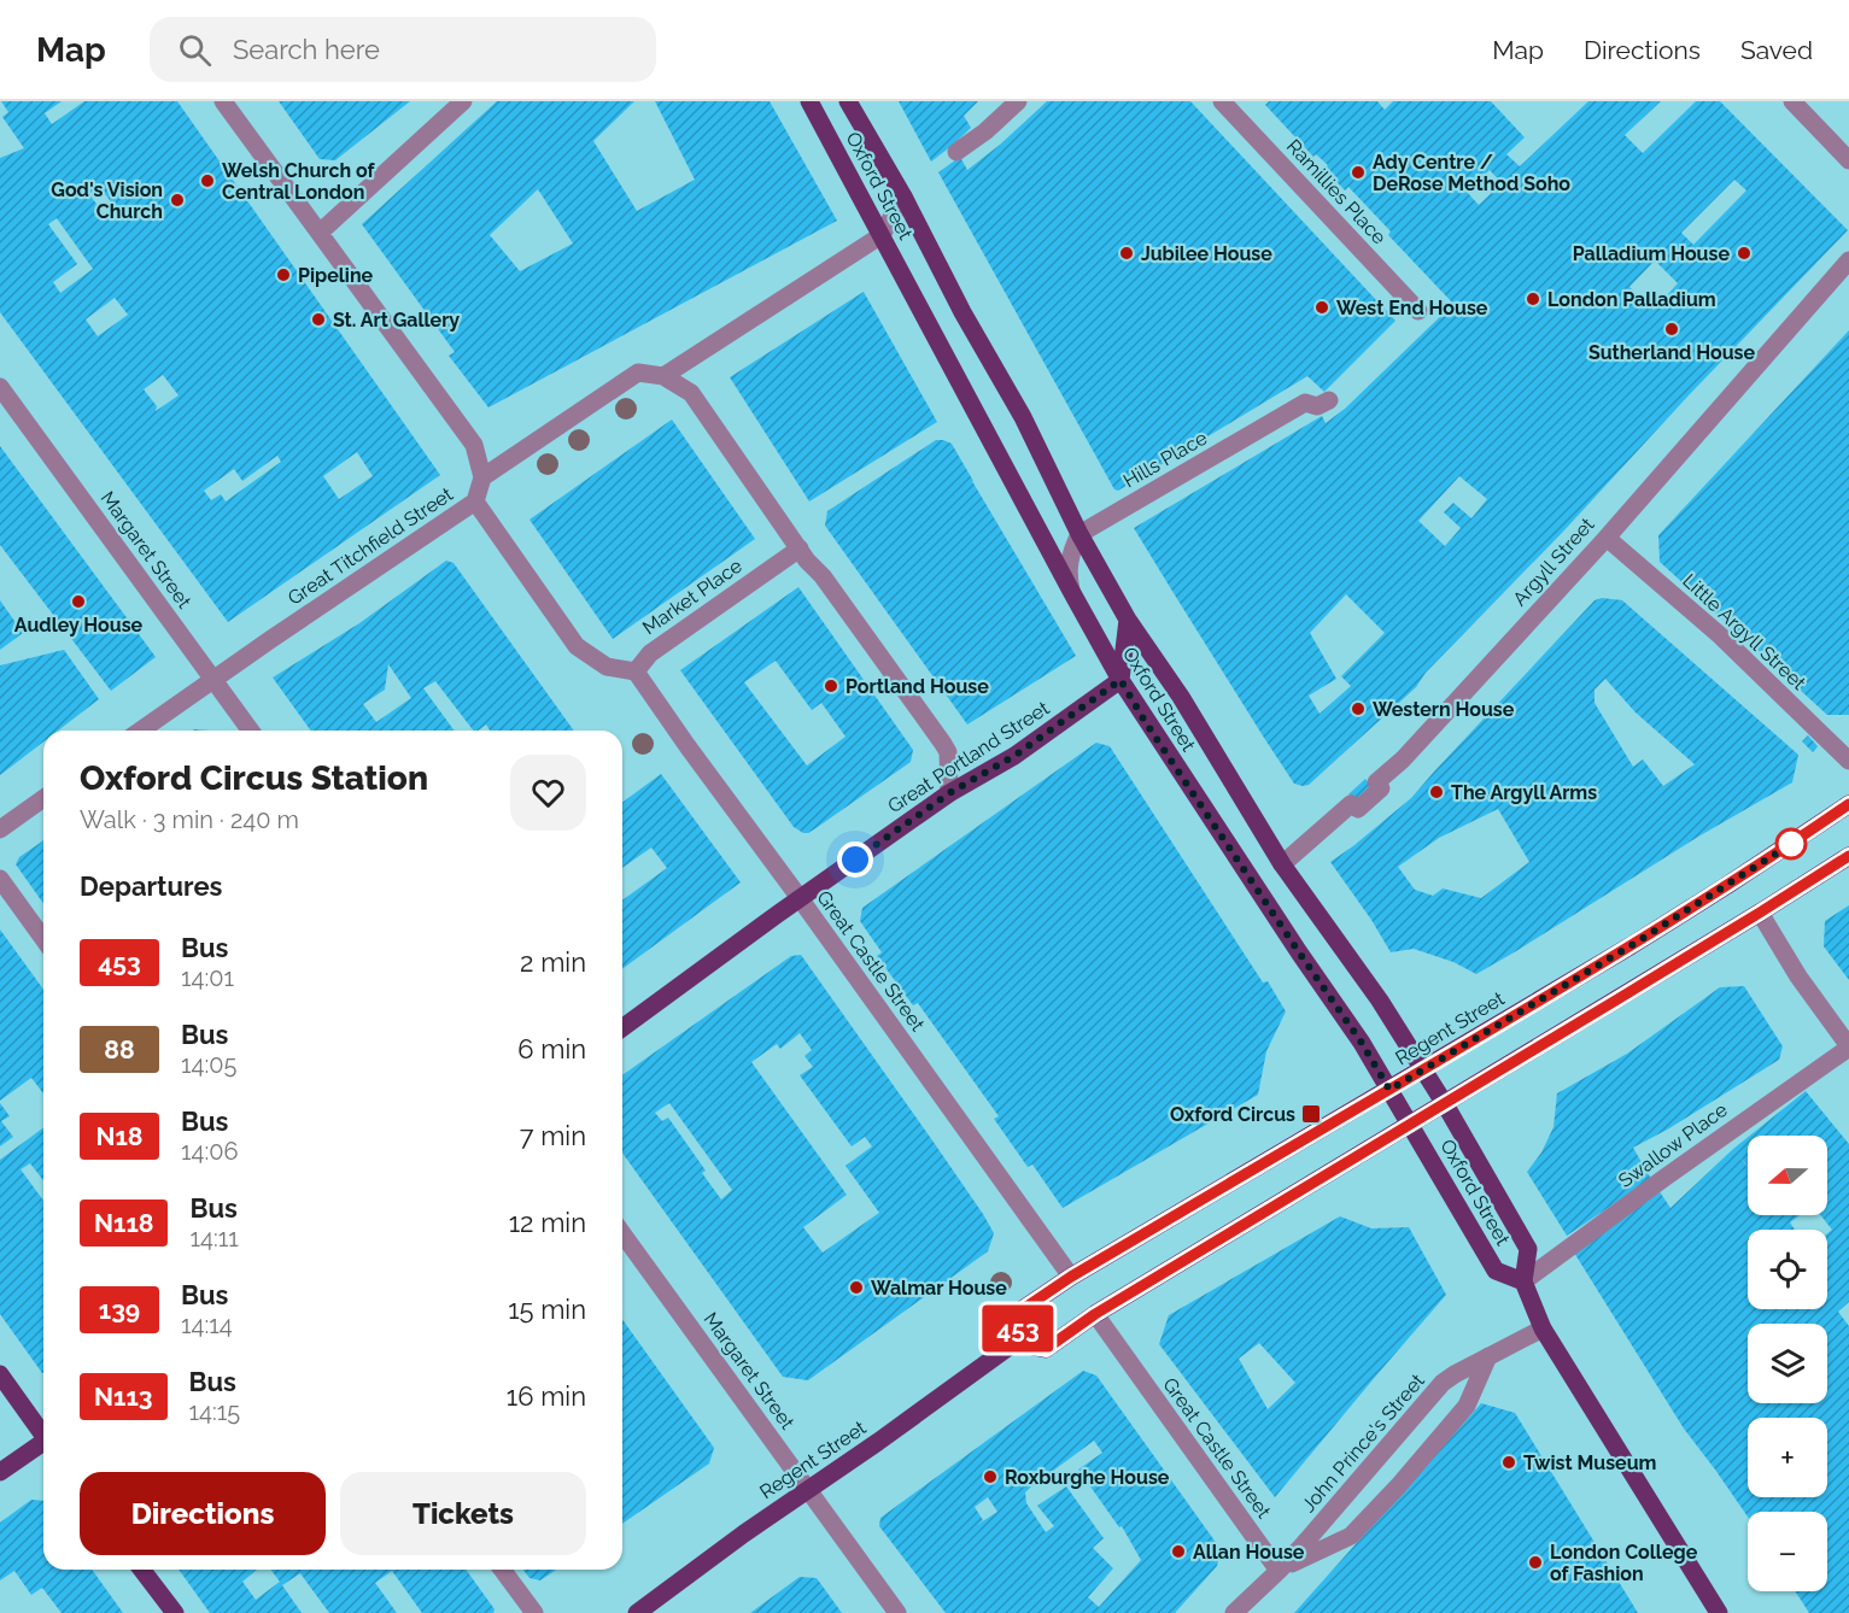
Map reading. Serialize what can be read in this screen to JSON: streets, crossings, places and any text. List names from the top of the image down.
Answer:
{
  "streets": {
    "main road": ["Oxford Street", "Great Portland Street", "Regent Street"],
    "street": [
      "Ramillies Place",
      "Hills Place",
      "Great Titchfield Street",
      "Margaret Street",
      "Argyll Street",
      "Market Place",
      "Little Argyll Street",
      "Great Castle Street",
      "Swallow Place",
      "John Prince's Street"
    ]
  },
  "crossings": [
    ["Oxford Street", "Hills Place"],
    ["Oxford Street", "Argyll Street"],
    ["Oxford Street", "Great Portland Street"],
    ["Oxford Street", "Regent Street"],
    ["Oxford Street", "Swallow Place"],
    ["Oxford Street", "John Prince's Street"],
    ["Great Titchfield Street", "Margaret Street"],
    ["Margaret Street", "Regent Street"],
    ["Argyll Street", "Little Argyll Street"],
    ["Market Place", "Great Castle Street"],
    ["Great Portland Street", "Great Castle Street"],
    ["Great Castle Street", "Regent Street"],
    ["Great Castle Street", "John Prince's Street"]
  ],
  "places": {
    "other": [
      "Ady Centre / DeRose Method Soho",
      "Welsh Church of Central London",
      "God's Vision Church",
      "Jubilee House",
      "Palladium House",
      "Pipeline",
      "London Palladium",
      "West End House",
      "St. Art Gallery",
      "Sutherland House",
      "Audley House",
      "Portland House",
      "Western House",
      "The Argyll Arms",
      "Walmar House",
      "Twist Museum",
      "Roxburghe House",
      "Allan House",
      "London College of Fashion"
    ],
    "transit": ["Oxford Circus"]
  },
  "lines": ["bus line 453"],
  "north": "left",
  "page": {
    "header": "Map",
    "search": "Search here",
    "nav": ["Map", "Directions", "Saved"],
    "on_map": "453",
    "heading": [
      ["Oxford Circus Station", "Walk · 3 min · 240 m"],
      "Departures"
    ],
    "list": [
      {
        "mark": "453",
        "name": "Bus",
        "note": "14:01",
        "value": "2 min"
      },
      {
        "mark": "88",
        "name": "Bus",
        "note": "14:05",
        "value": "6 min"
      },
      {
        "mark": "N18",
        "name": "Bus",
        "note": "14:06",
        "value": "7 min"
      },
      {
        "mark": "N118",
        "name": "Bus",
        "note": "14:11",
        "value": "12 min"
      },
      {
        "mark": "139",
        "name": "Bus",
        "note": "14:14",
        "value": "15 min"
      },
      {
        "mark": "N113",
        "name": "Bus",
        "note": "14:15",
        "value": "16 min"
      }
    ],
    "map_buttons": ["+", "−"],
    "buttons": ["Directions", "Tickets"]
  }
}
